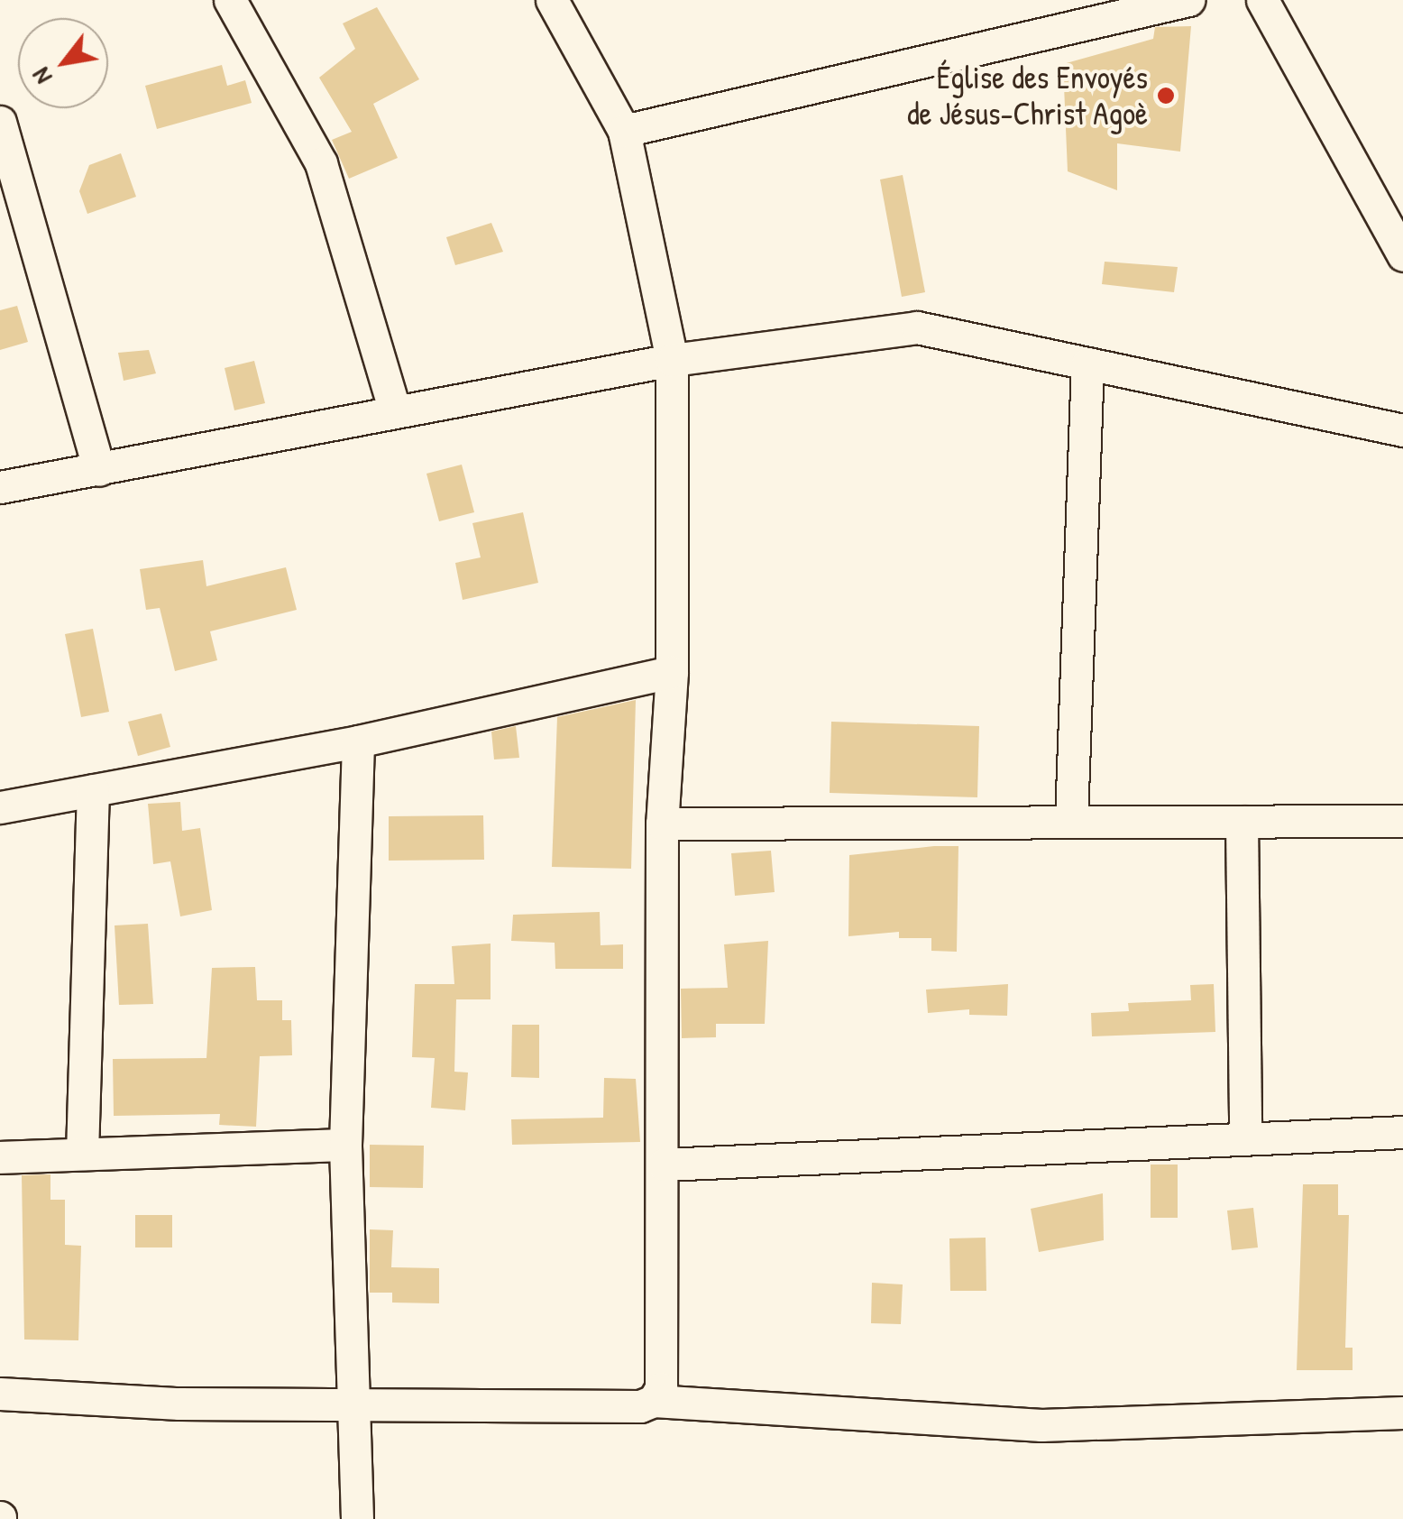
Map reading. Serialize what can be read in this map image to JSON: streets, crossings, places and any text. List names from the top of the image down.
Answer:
{
  "places": ["Église des Envoyés de Jésus-Christ Agoè"],
  "north": "bottom left"
}
